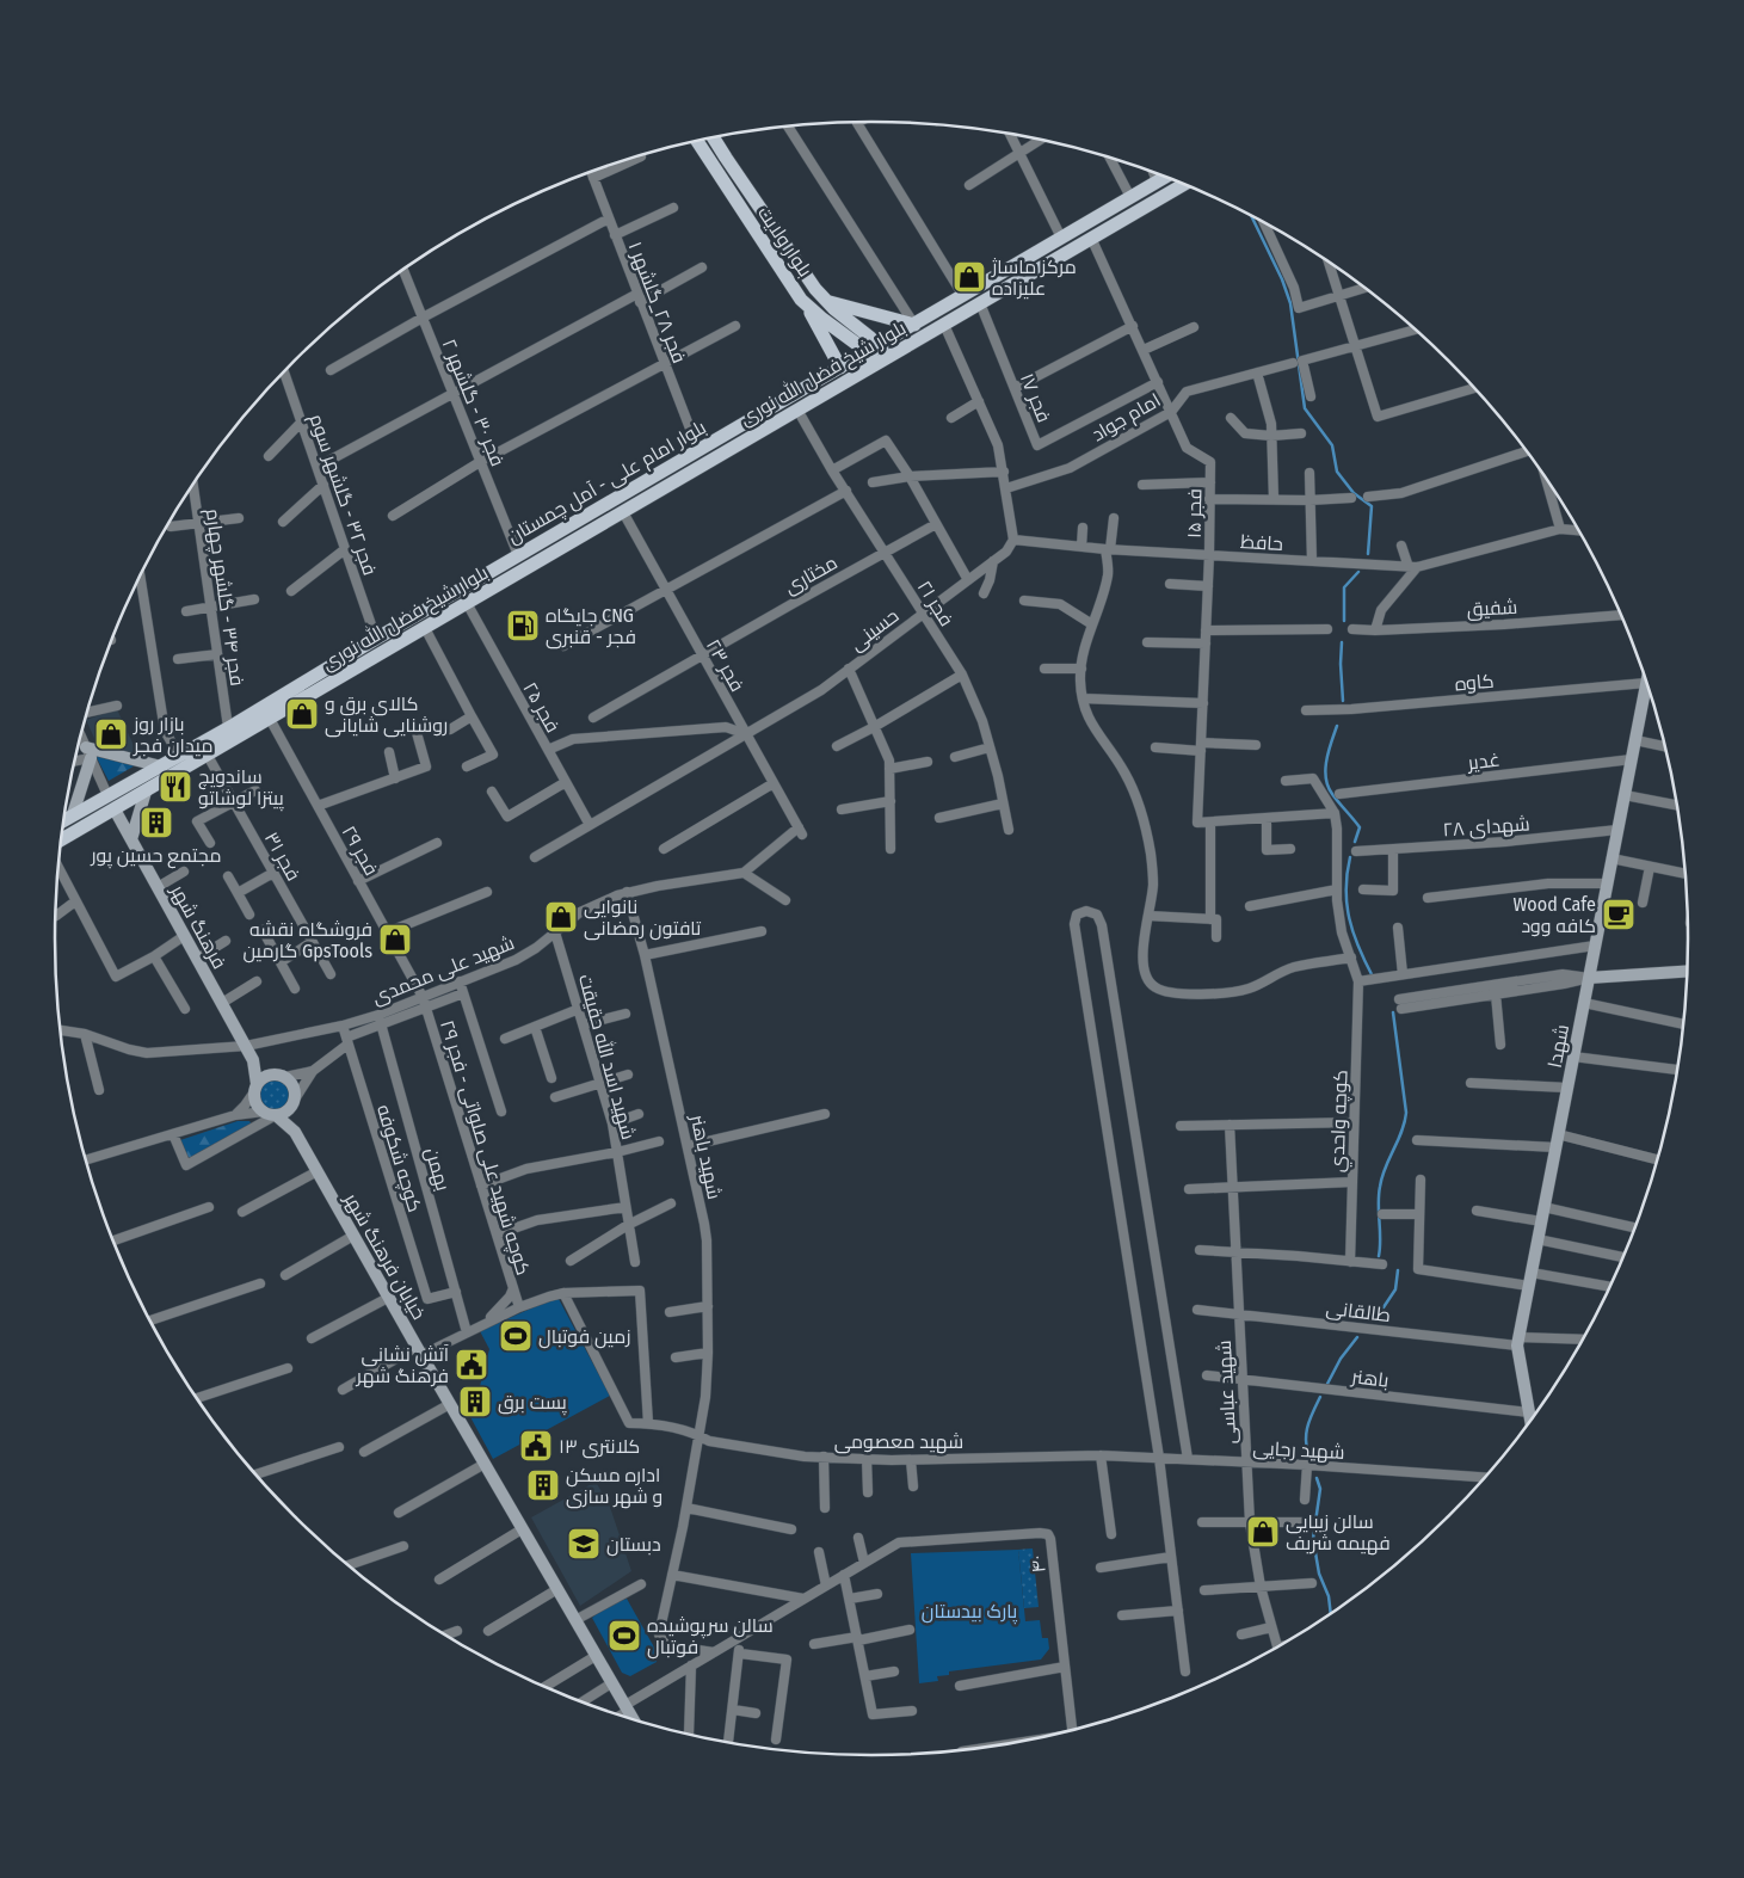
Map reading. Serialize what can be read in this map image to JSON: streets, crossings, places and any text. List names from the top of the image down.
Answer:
{
  "streets": {
    "main road": [
      "بلوار ولایت",
      "بلوار شیخ فضل الله نوری",
      "بلوار امام علی - آمل چمستان",
      "فرهنگ شهر",
      "شهدا",
      "خیابان فرهنگ شهر"
    ],
    "street": [
      "فجر ۲۸_گلشهر ۱",
      "فجر ۱۷",
      "فجر ۳۰ - گلشهر ۲",
      "امام جواد",
      "فجر ۳۲ - گلشهر سوم",
      "فجر ۱۵",
      "حافظ",
      "مختاری",
      "فجر ۳۴ - گلشهر چهارم",
      "فجر ۲۱",
      "شفیق",
      "حسینی",
      "فجر ۲۳",
      "کاوه",
      "فجر ۲۵",
      "غدیر",
      "شهدای ۲۸",
      "فجر ۲۹",
      "فجر ۳۱",
      "شهید علی محمدی",
      "شهید اسد الله حقیقت",
      "كوچه واحدي",
      "کوچه شهید علی صلواتی - فجر ۲۹",
      "شهید باهنر",
      "کوچه شکوفه",
      "بهمن",
      "طالقانی",
      "باهنر",
      "شهید عباسی",
      "شهید معصومی",
      "شهید رجایی",
      "۴۰"
    ]
  },
  "crossings": [
    ["بلوار ولایت", "بلوار امام علی - آمل چمستان"],
    ["فجر ۲۸_گلشهر ۱", "بلوار امام علی - آمل چمستان"],
    ["بلوار شیخ فضل الله نوری", "فجر ۱۷"],
    ["بلوار شیخ فضل الله نوری", "فجر ۱۵"],
    ["بلوار شیخ فضل الله نوری", "فجر ۲۱"],
    ["بلوار شیخ فضل الله نوری", "فجر ۲۳"],
    ["بلوار شیخ فضل الله نوری", "فجر ۲۵"],
    ["بلوار شیخ فضل الله نوری", "فجر ۲۹"],
    ["بلوار شیخ فضل الله نوری", "فجر ۳۱"],
    ["بلوار شیخ فضل الله نوری", "فرهنگ شهر"],
    ["فجر ۱۷", "فجر ۱۵"],
    ["فجر ۳۰ - گلشهر ۲", "بلوار امام علی - آمل چمستان"],
    ["امام جواد", "فجر ۱۵"],
    ["بلوار امام علی - آمل چمستان", "فجر ۳۲ - گلشهر سوم"],
    ["بلوار امام علی - آمل چمستان", "فجر ۳۴ - گلشهر چهارم"],
    ["فجر ۱۵", "حافظ"],
    ["مختاری", "فجر ۲۱"],
    ["مختاری", "فجر ۲۳"],
    ["فجر ۲۱", "حسینی"],
    ["حسینی", "فجر ۲۳"],
    ["حسینی", "فجر ۲۵"],
    ["فجر ۲۳", "شهید علی محمدی"],
    ["غدیر", "شهدا"],
    ["شهدای ۲۸", "شهدا"],
    ["فجر ۲۹", "شهید علی محمدی"],
    ["فجر ۲۹", "کوچه شهید علی صلواتی - فجر ۲۹"],
    ["فرهنگ شهر", "شهید علی محمدی"],
    ["شهید علی محمدی", "شهید اسد الله حقیقت"],
    ["شهید علی محمدی", "کوچه شهید علی صلواتی - فجر ۲۹"],
    ["شهید علی محمدی", "شهید باهنر"],
    ["شهید علی محمدی", "کوچه شکوفه"],
    ["شهید علی محمدی", "بهمن"],
    ["شهدا", "طالقانی"],
    ["شهدا", "باهنر"],
    ["شهید باهنر", "شهید معصومی"],
    ["کوچه شکوفه", "بهمن"],
    ["طالقانی", "شهید عباسی"],
    ["باهنر", "شهید عباسی"],
    ["شهید عباسی", "شهید رجایی"],
    ["شهید معصومی", "شهید رجایی"]
  ],
  "parks": ["پارک بیدستان"],
  "places": {
    "shop": [
      "مرکز ماساژ علیزاده",
      "کالای برق و روشنایی شایانی",
      "بازار روز میدان فجر",
      "نانوایی تافتون رمضانی",
      "فروشگاه نقشه گارمین GpsTools",
      "سالن زیبایی فهیمه شریف"
    ],
    "fuel station": ["جایگاه CNG فجر - قنبری"],
    "restaurant": ["ساندویچ پیتزا لوشاتو"],
    "building": ["مجتمع حسین پور", "پست برق", "اداره مسکن و شهر سازی"],
    "cafe": ["Wood Cafe کافه وود"],
    "sports": ["زمین فوتبال", "سالن سرپوشیده فوتبال"],
    "public building": ["آتش نشانی فرهنگ شهر", "کلانتری ۱۳"],
    "school or university": ["دبستان"]
  }
}
